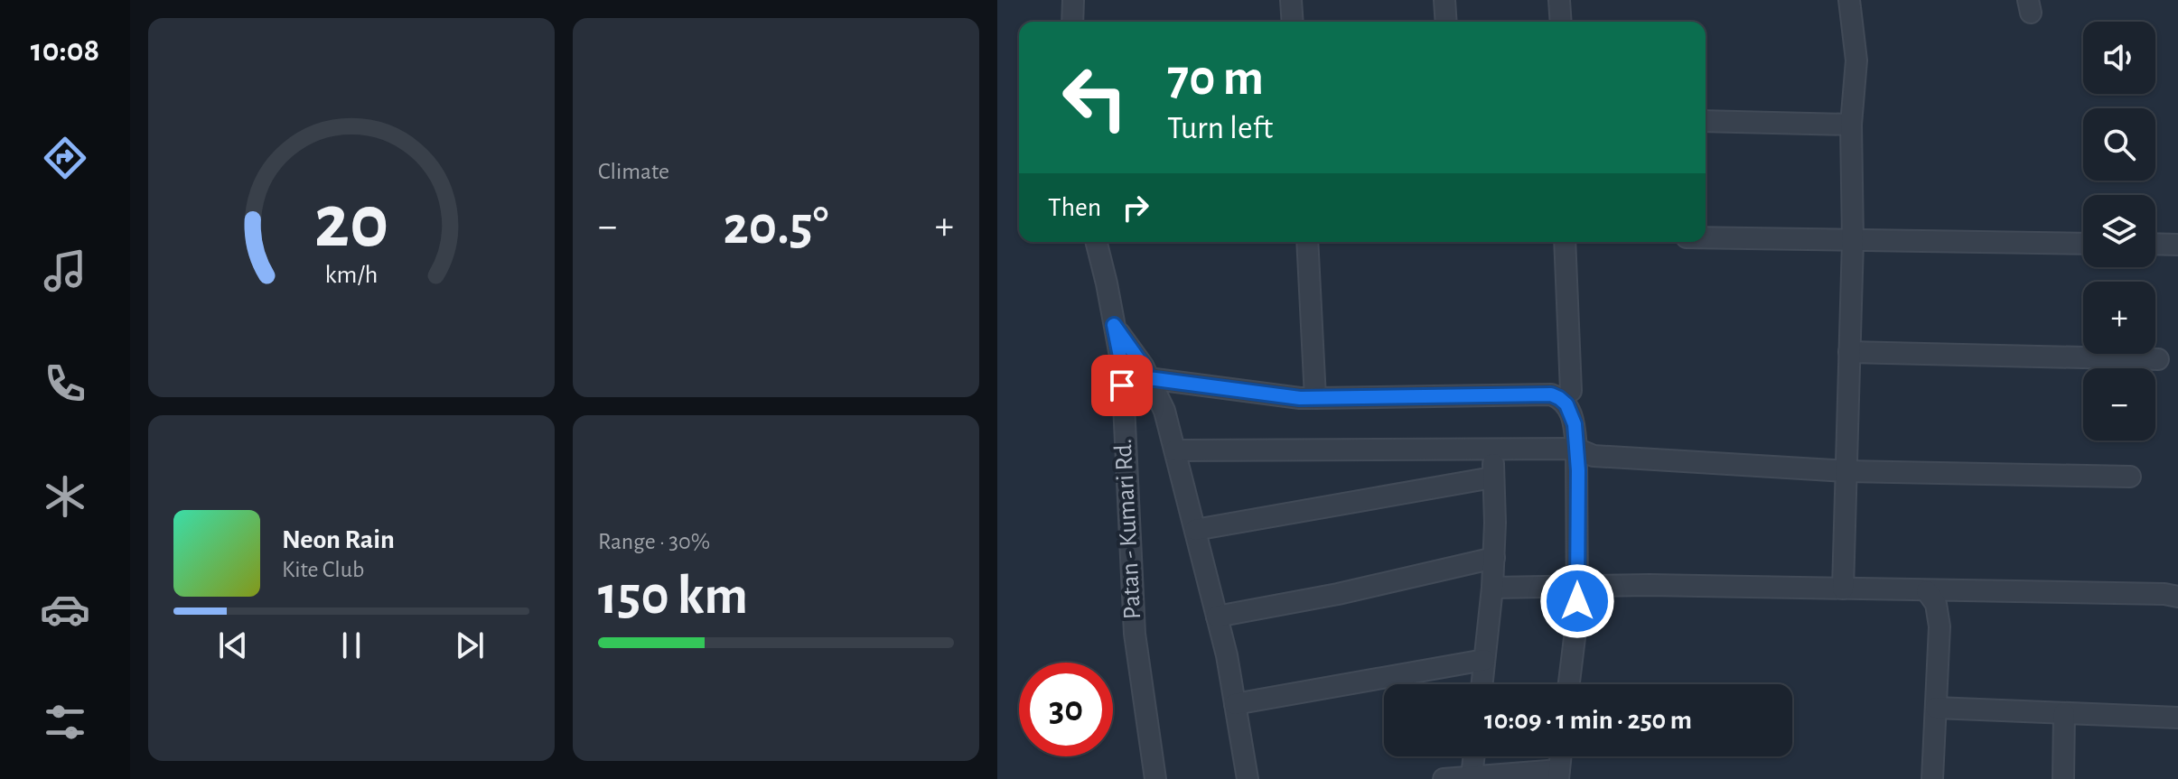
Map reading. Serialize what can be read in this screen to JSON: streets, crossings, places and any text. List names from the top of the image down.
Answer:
{
  "streets": {
    "street": ["Patan - Kumari Rd."]
  },
  "page": {
    "tabs": "10:08",
    "tile": [
      "Climate",
      ["Range · 30%", "150 km"]
    ],
    "map_buttons": ["+", "−"],
    "turn": ["70 m", "Turn left"],
    "then": "Then",
    "heat": ["−", "20.5°", "+"],
    "song": ["Neon Rain", "Kite Club"],
    "limit": "30",
    "trip": "10:09 · 1 min · 250 m",
    "gauge": ["20", "km/h"]
  }
}
